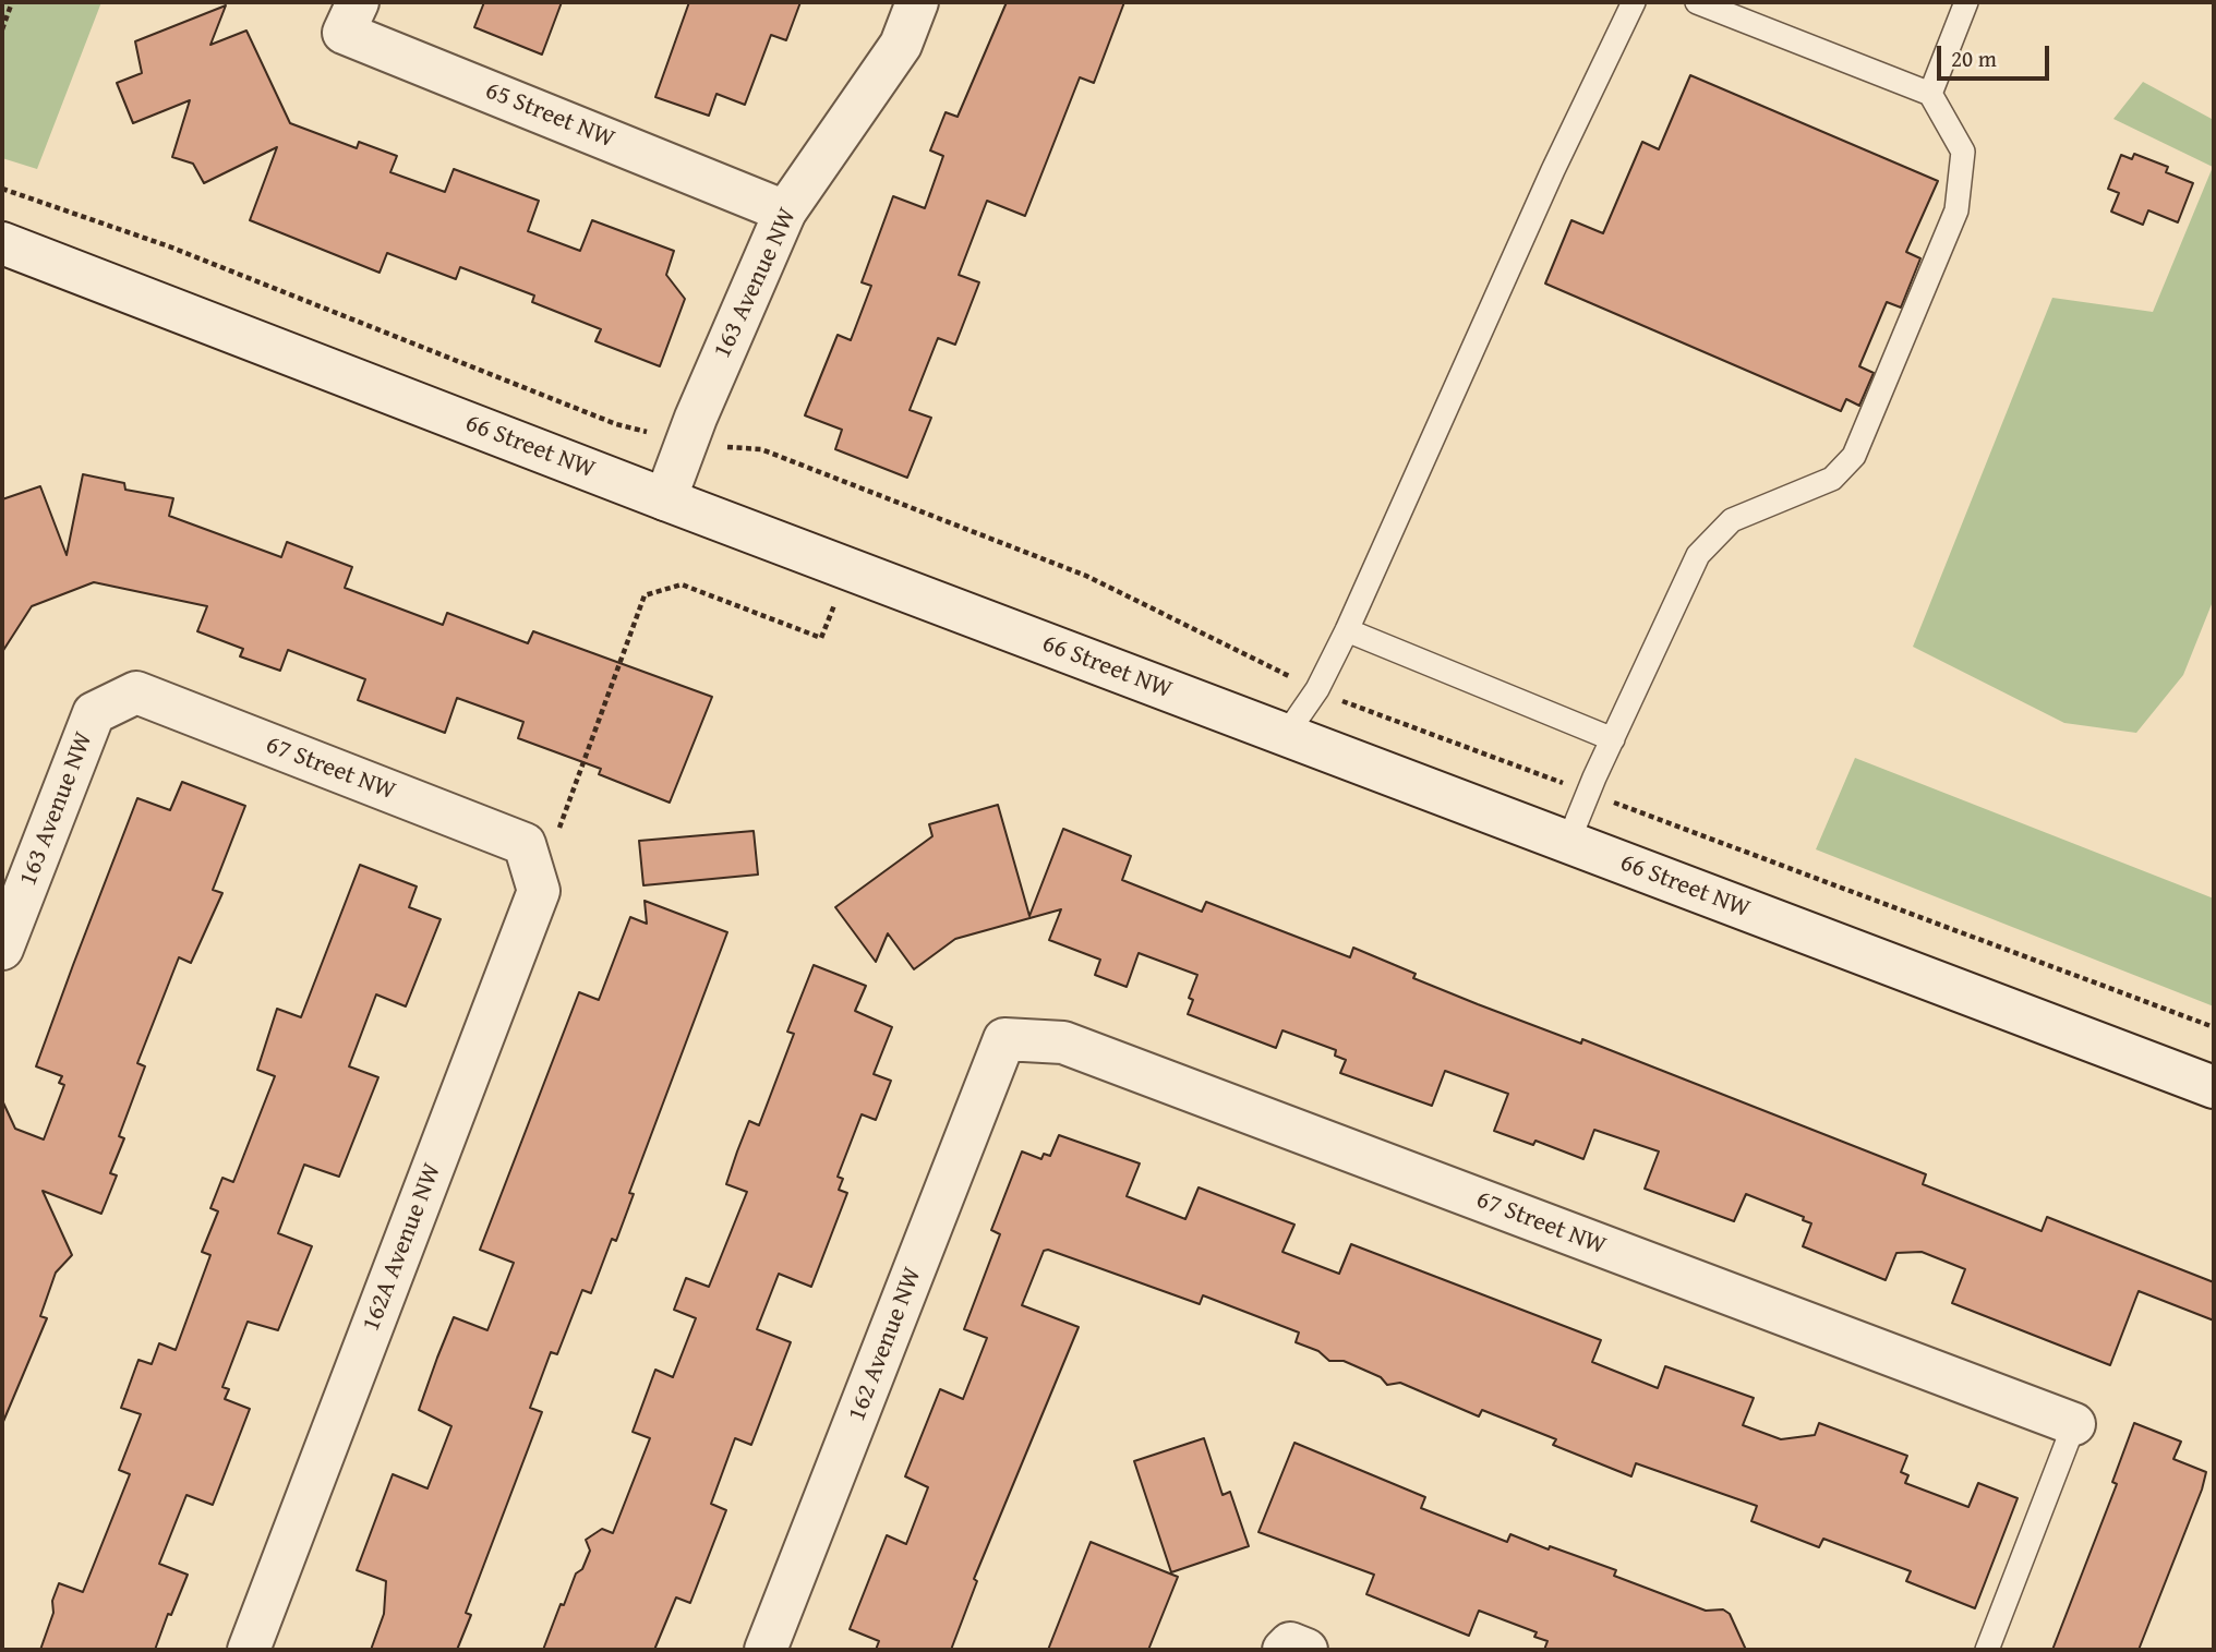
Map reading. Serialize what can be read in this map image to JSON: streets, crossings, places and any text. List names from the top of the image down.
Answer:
{
  "streets": {
    "street": [
      "65 Street NW",
      "163 Avenue NW",
      "66 Street NW",
      "67 Street NW",
      "162A Avenue NW",
      "162 Avenue NW"
    ]
  },
  "crossings": [
    ["65 Street NW", "163 Avenue NW"],
    ["163 Avenue NW", "66 Street NW"],
    ["163 Avenue NW", "67 Street NW"],
    ["67 Street NW", "162A Avenue NW"],
    ["67 Street NW", "162 Avenue NW"]
  ],
  "scale_bar": "20 m"
}
